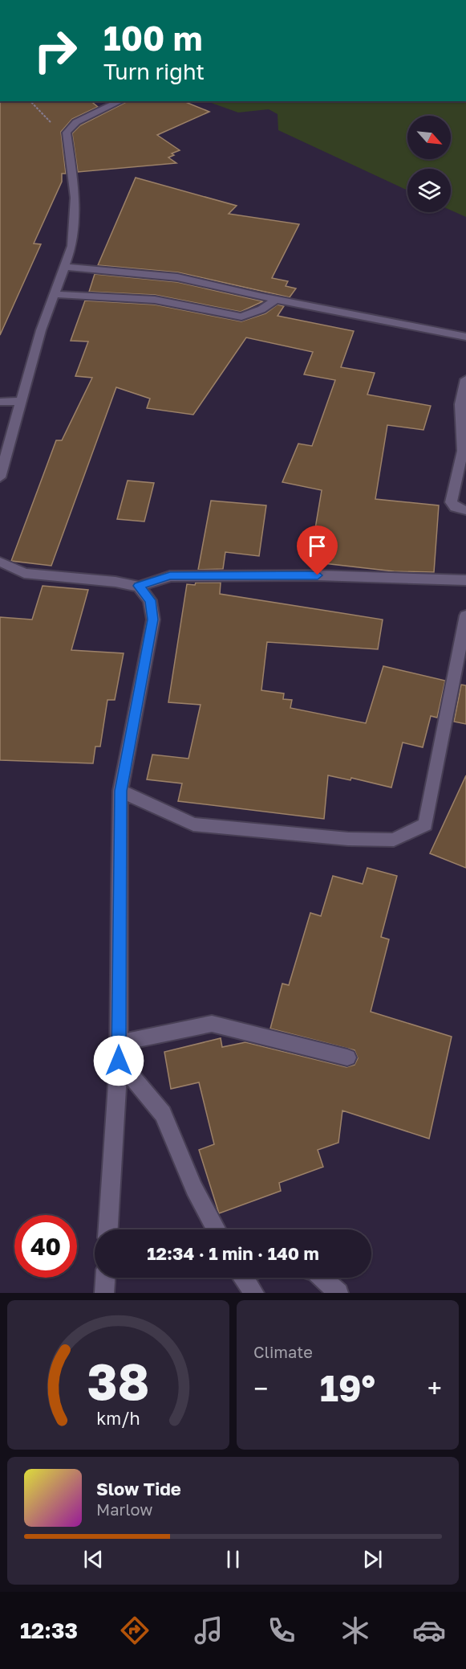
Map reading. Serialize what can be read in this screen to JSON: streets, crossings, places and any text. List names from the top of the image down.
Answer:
{
  "north": "bottom right",
  "page": {
    "turn": ["100 m", "Turn right"],
    "limit": "40",
    "trip": "12:34 · 1 min · 140 m",
    "tile": "Climate",
    "heat": ["−", "19°", "+"],
    "song": ["Slow Tide", "Marlow"],
    "tabs": "12:33",
    "gauge": ["38", "km/h"]
  }
}
